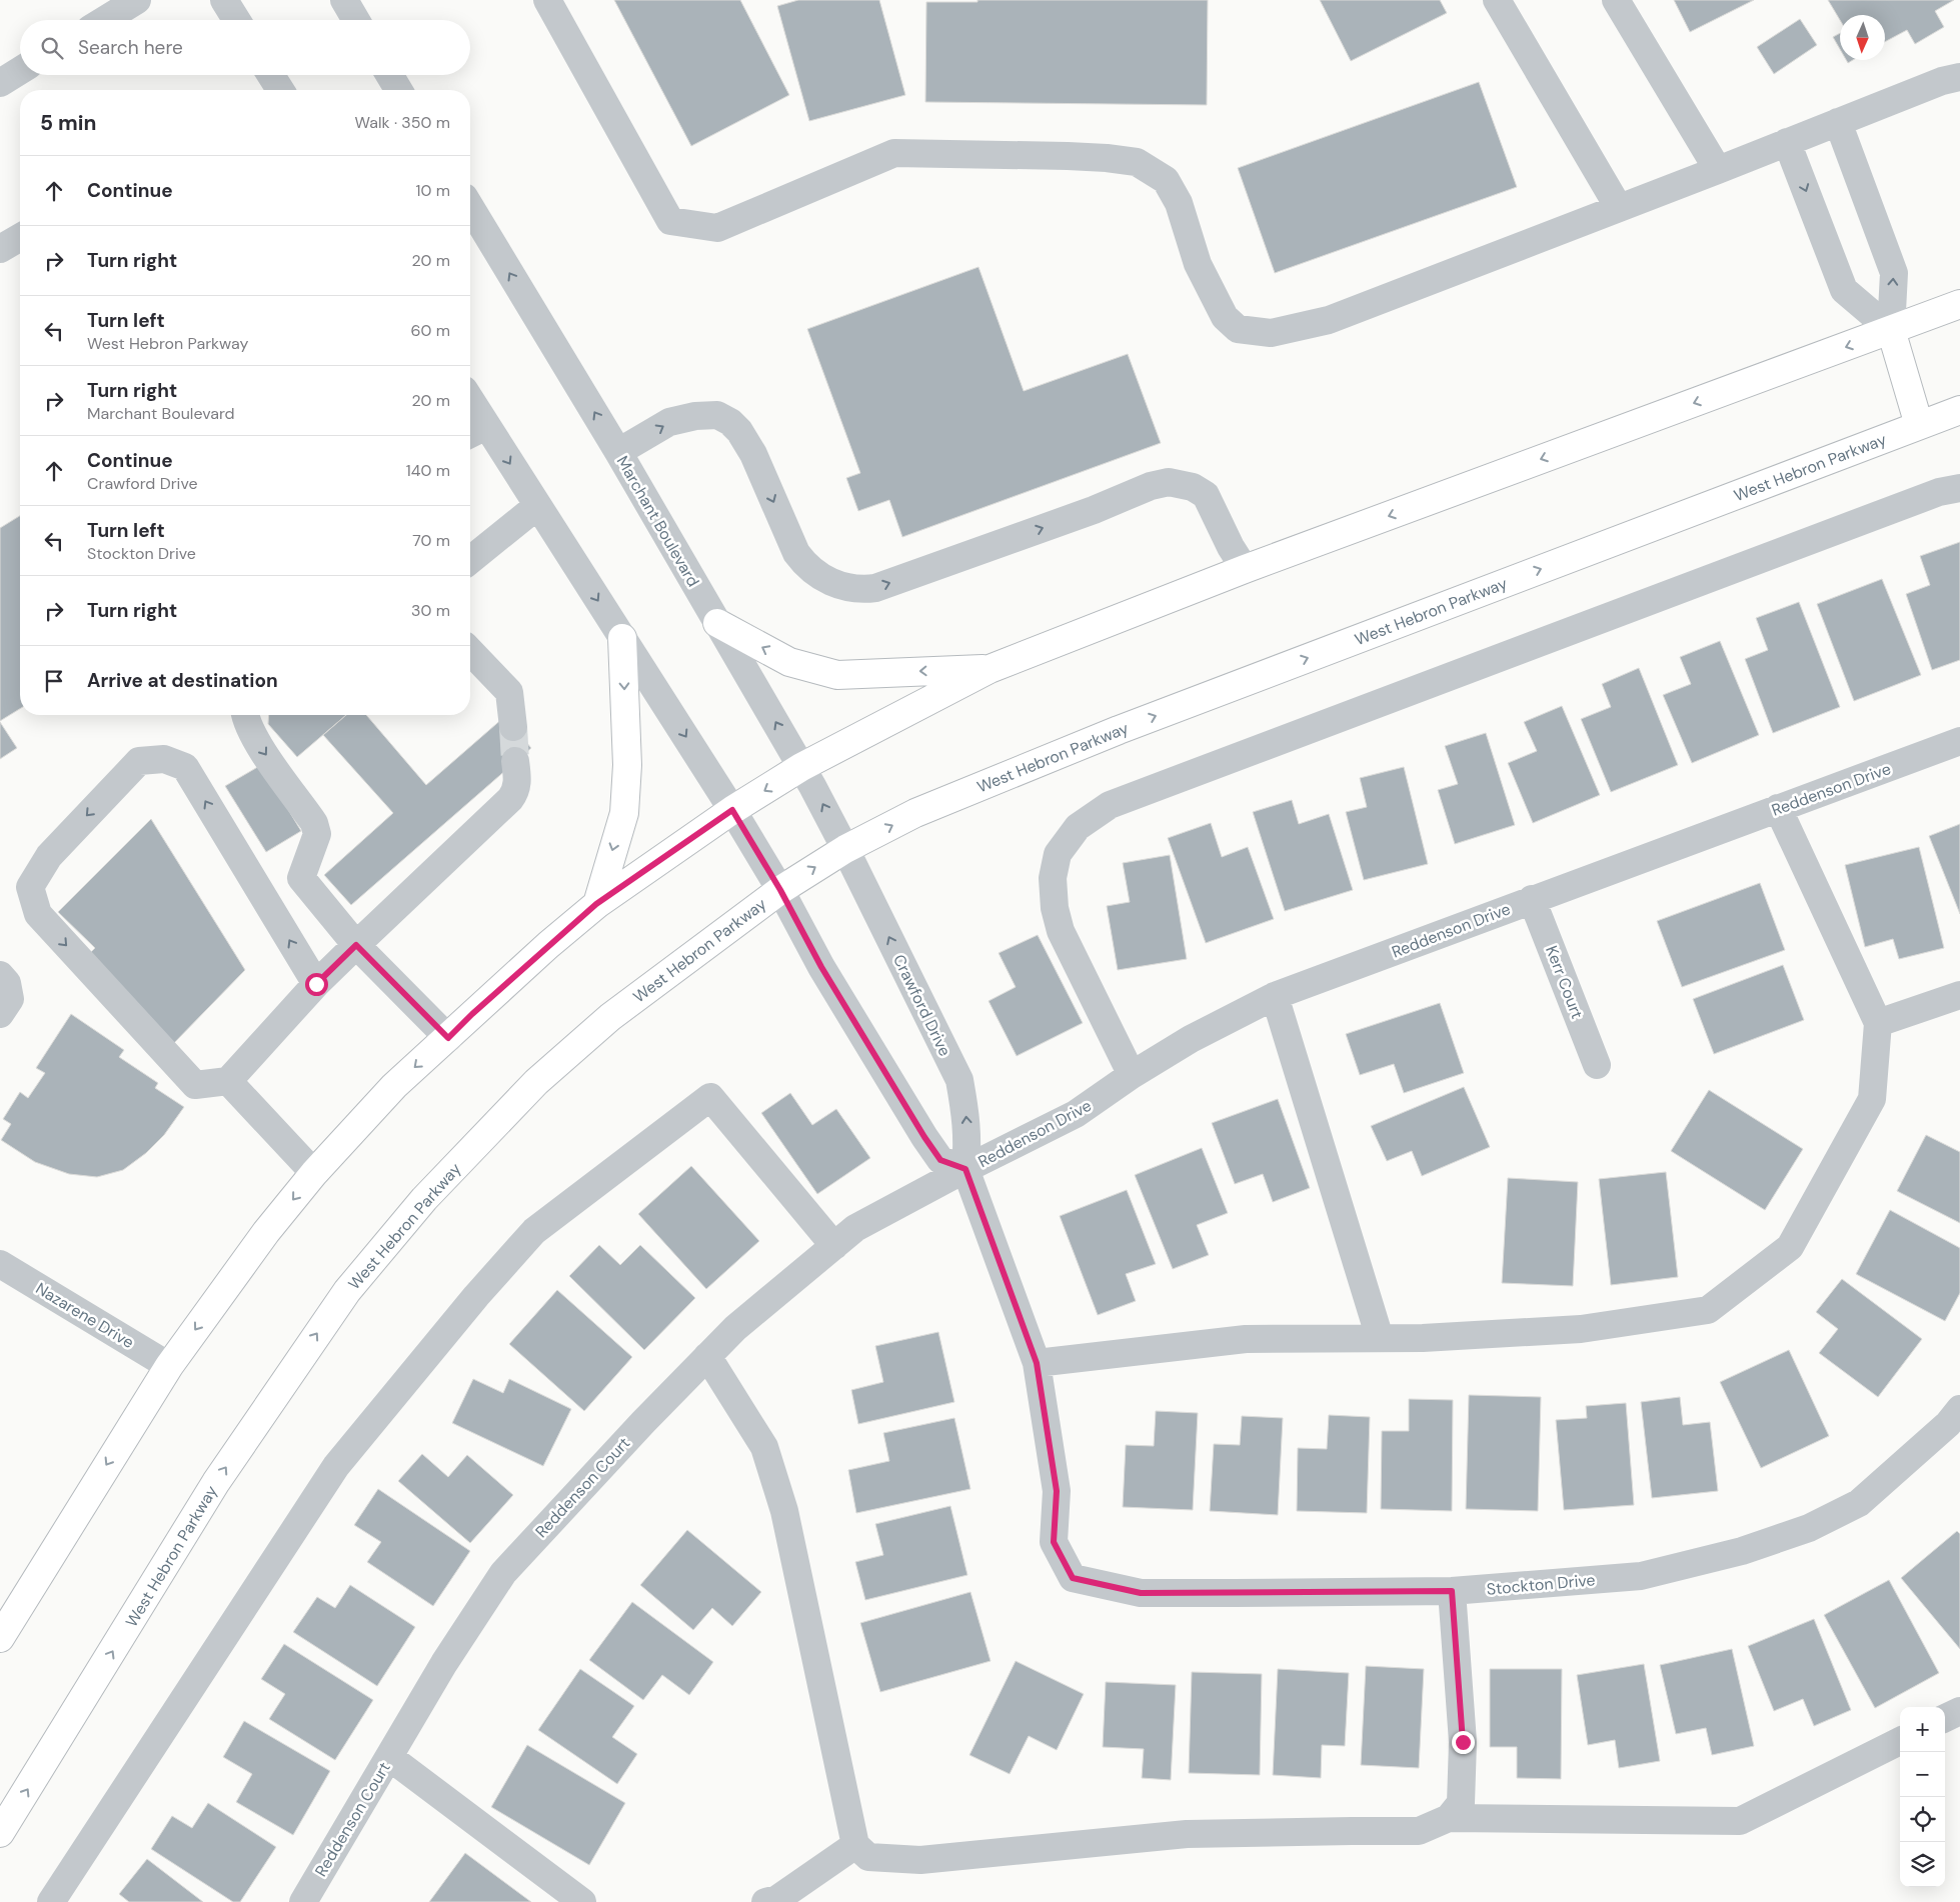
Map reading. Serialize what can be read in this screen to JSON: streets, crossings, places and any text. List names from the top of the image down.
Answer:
{
  "streets": {
    "main road": ["West Hebron Parkway"],
    "street": [
      "Marchant Boulevard",
      "Reddenson Drive",
      "Kerr Court",
      "Crawford Drive",
      "Nazarene Drive",
      "Reddenson Court",
      "Stockton Drive"
    ]
  },
  "crossings": [
    ["West Hebron Parkway", "Marchant Boulevard"],
    ["West Hebron Parkway", "Crawford Drive"],
    ["Marchant Boulevard", "Crawford Drive"],
    ["Reddenson Drive", "Kerr Court"],
    ["Reddenson Drive", "Crawford Drive"],
    ["Reddenson Drive", "Reddenson Court"],
    ["Crawford Drive", "Reddenson Court"],
    ["Crawford Drive", "Stockton Drive"]
  ],
  "north": "bottom",
  "page": {
    "search": "Search here",
    "heading": ["5 min", "Walk · 350 m"],
    "list": [
      ["Continue", "10 m"],
      ["Turn right", "20 m"],
      ["Turn left", "West Hebron Parkway", "60 m"],
      ["Turn right", "Marchant Boulevard", "20 m"],
      ["Continue", "Crawford Drive", "140 m"],
      ["Turn left", "Stockton Drive", "70 m"],
      ["Turn right", "30 m"],
      "Arrive at destination"
    ],
    "map_buttons": ["+", "−"]
  }
}
